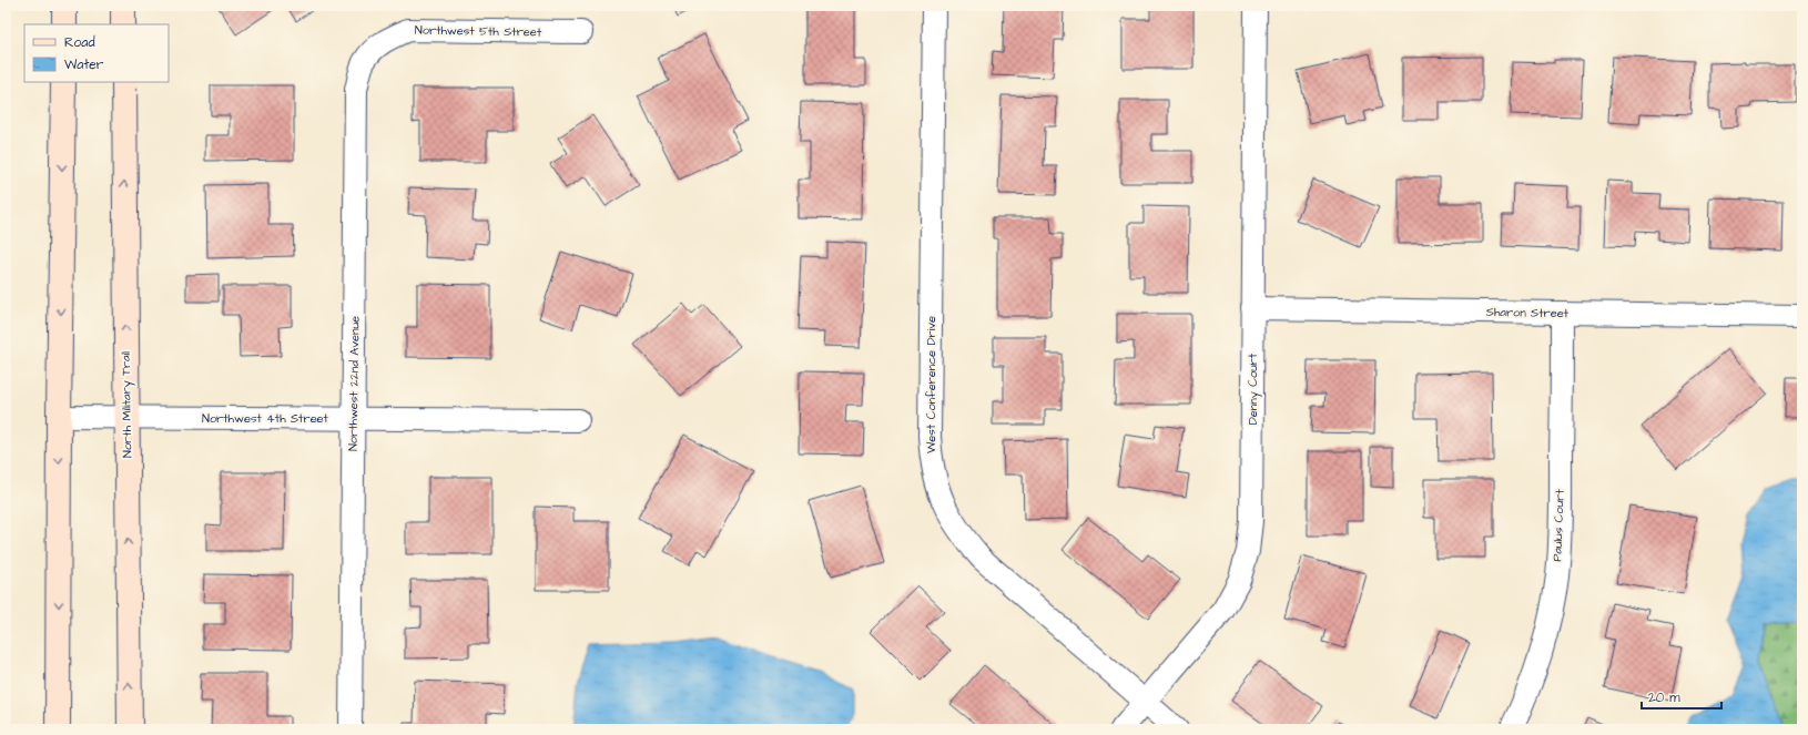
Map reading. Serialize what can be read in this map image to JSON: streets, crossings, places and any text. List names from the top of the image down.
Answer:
{
  "streets": {
    "main road": ["North Military Trail"],
    "street": [
      "Northwest 5th Street",
      "Sharon Street",
      "Northwest 22nd Avenue",
      "West Conference Drive",
      "Denny Court",
      "Northwest 4th Street",
      "Paulus Court"
    ]
  },
  "crossings": [
    ["Northwest 5th Street", "Northwest 22nd Avenue"],
    ["Sharon Street", "Denny Court"],
    ["Sharon Street", "Paulus Court"],
    ["Northwest 22nd Avenue", "Northwest 4th Street"],
    ["West Conference Drive", "Denny Court"],
    ["North Military Trail", "Northwest 4th Street"]
  ],
  "legend": ["Road", "Water"],
  "scale_bar": "20 m"
}
